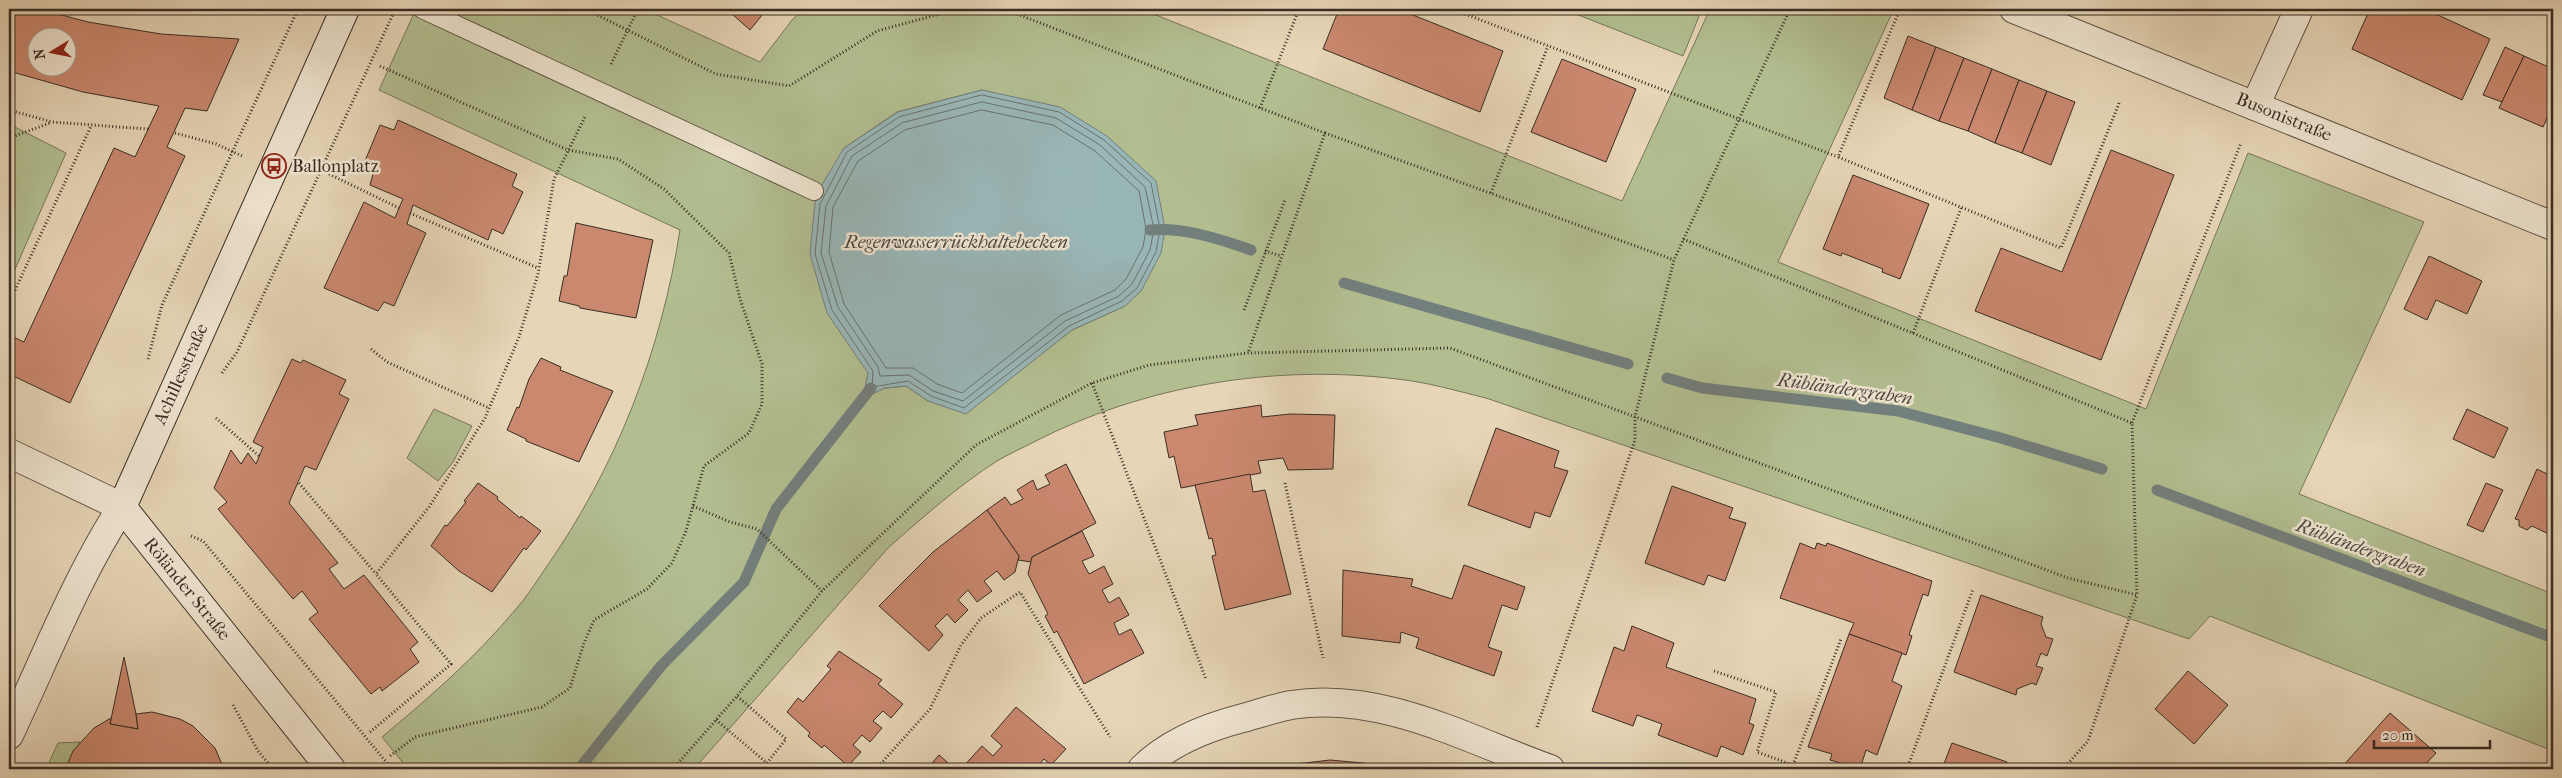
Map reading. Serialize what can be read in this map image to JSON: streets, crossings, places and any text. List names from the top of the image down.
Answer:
{
  "streets": {
    "street": ["Busonistraße", "Achillesstraße", "Röländer Straße"]
  },
  "crossings": [
    ["Achillesstraße", "Röländer Straße"]
  ],
  "water": ["Regenwasserrückhaltebecken", "Rübländergraben"],
  "places": {
    "bus stop": ["Ballonplatz"]
  },
  "scale_bar": "20 m",
  "north": "left"
}
